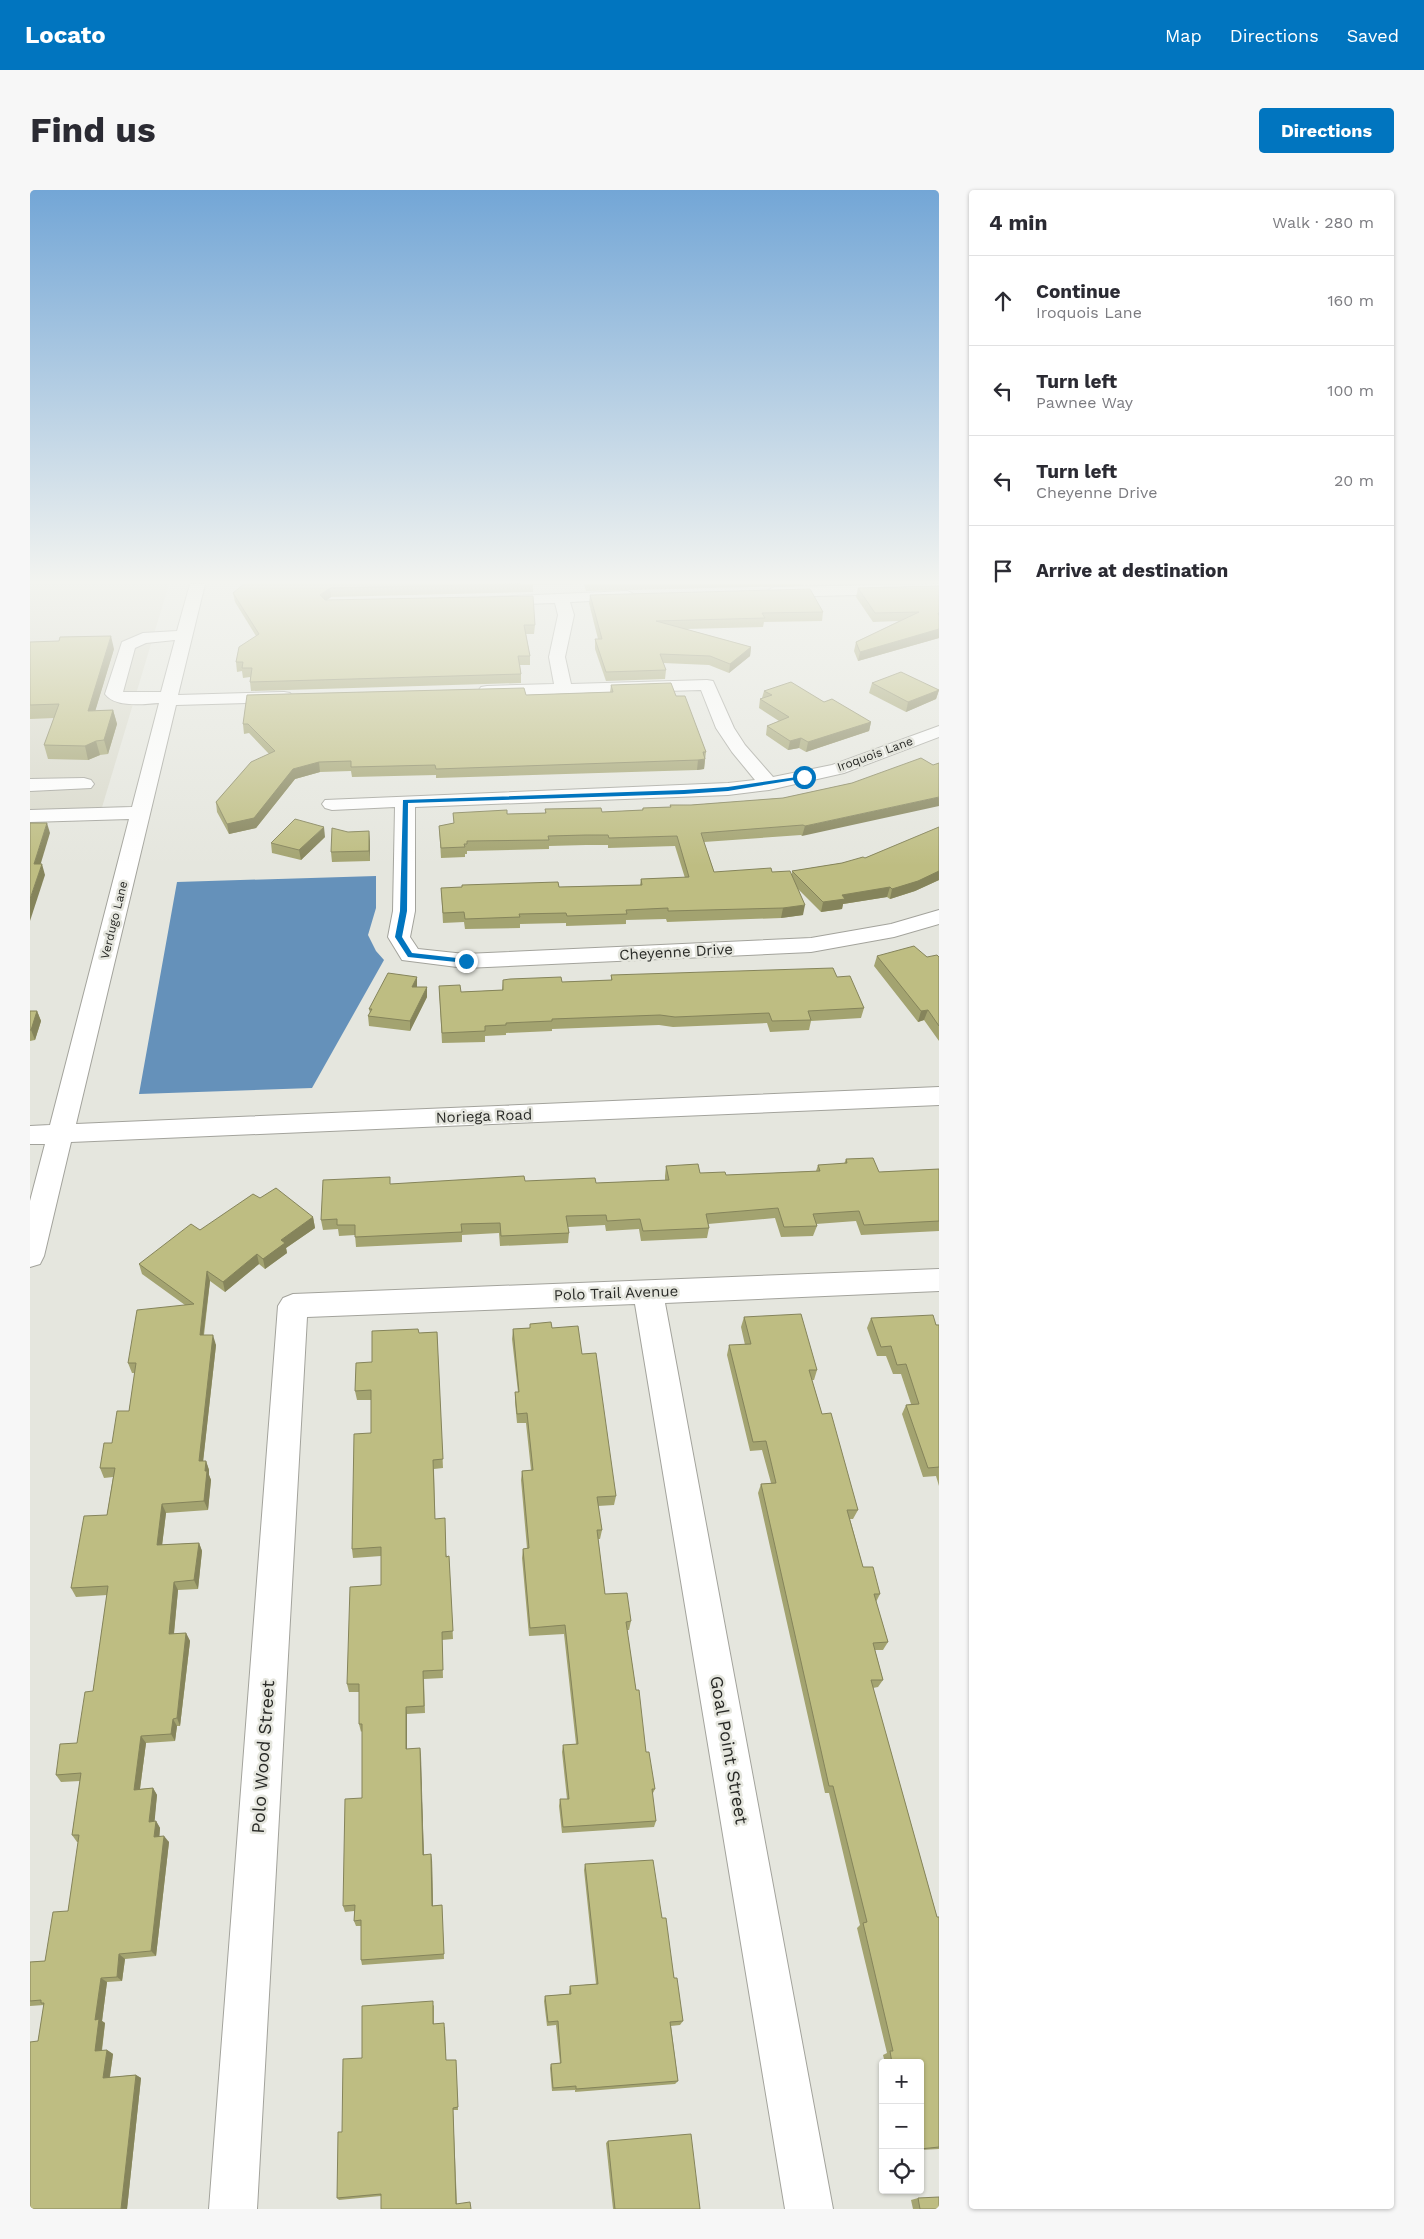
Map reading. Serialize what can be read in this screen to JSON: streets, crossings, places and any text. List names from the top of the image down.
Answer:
{
  "streets": {
    "street": [
      "Iroquois Lane",
      "Verdugo Lane",
      "Cheyenne Drive",
      "Noriega Road",
      "Polo Trail Avenue",
      "Goal Point Street",
      "Polo Wood Street"
    ]
  },
  "crossings": [
    ["Iroquois Lane", "Cheyenne Drive"],
    ["Verdugo Lane", "Noriega Road"],
    ["Polo Trail Avenue", "Goal Point Street"],
    ["Polo Trail Avenue", "Polo Wood Street"]
  ],
  "page": {
    "header": "Locato",
    "nav": ["Map", "Directions", "Saved"],
    "buttons": "Directions",
    "title": "Find us",
    "heading": ["4 min", "Walk · 280 m"],
    "list": [
      ["Continue", "Iroquois Lane", "160 m"],
      ["Turn left", "Pawnee Way", "100 m"],
      ["Turn left", "Cheyenne Drive", "20 m"],
      "Arrive at destination"
    ],
    "map_buttons": ["+", "−"]
  }
}
